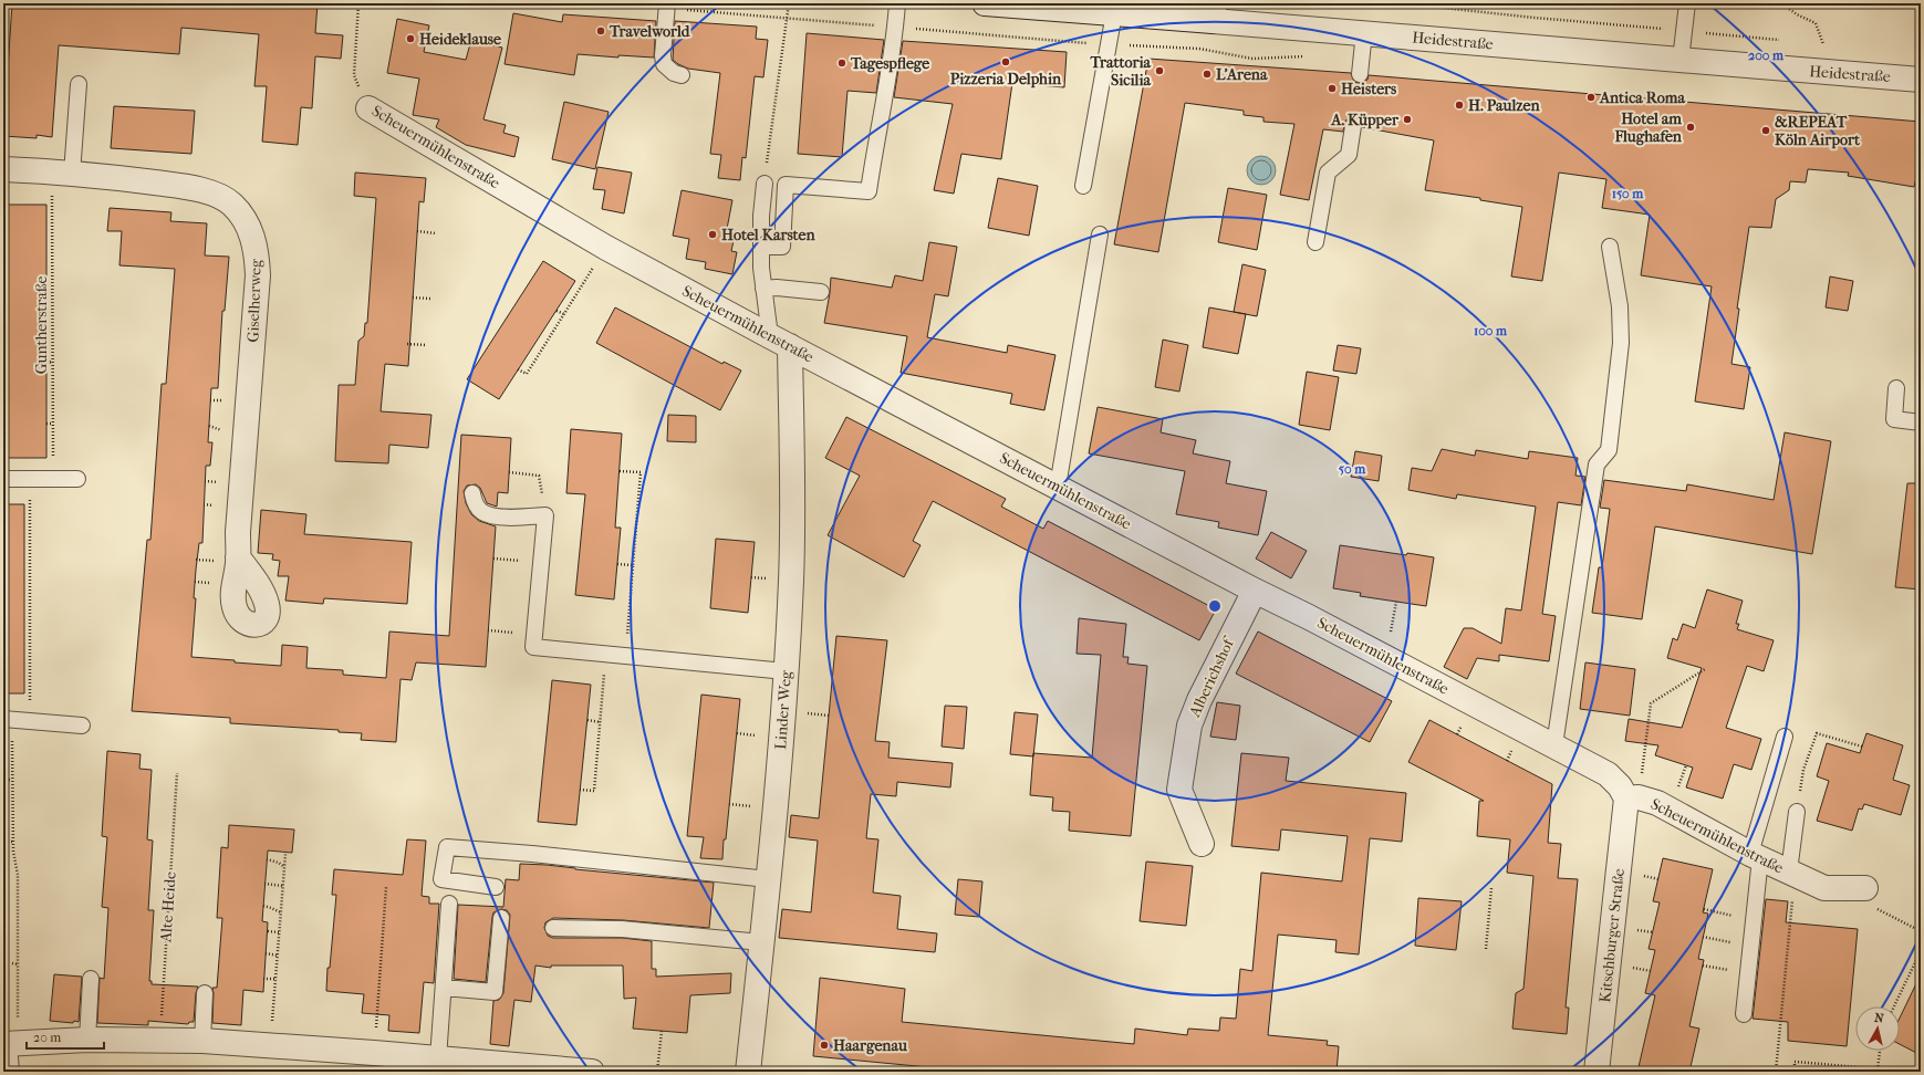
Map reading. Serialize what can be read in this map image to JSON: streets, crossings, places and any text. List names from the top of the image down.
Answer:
{
  "streets": {
    "street": [
      "Heidestraße",
      "Scheuermühlenstraße",
      "Giselherweg",
      "Alberichshof",
      "Linder Weg",
      "Kitschburger Straße"
    ],
    "path": ["Guntherstraße", "Alte Heide"]
  },
  "crossings": [
    ["Scheuermühlenstraße", "Alberichshof"],
    ["Scheuermühlenstraße", "Linder Weg"],
    ["Scheuermühlenstraße", "Kitschburger Straße"],
    ["Giselherweg", "Guntherstraße"]
  ],
  "places": [
    "Travelworld",
    "Heideklause",
    "Pizzeria Delphin",
    "Tagespflege",
    "Trattoria Sicilia",
    "L'Arena",
    "Heisters",
    "Antica Roma",
    "H. Paulzen",
    "A. Küpper",
    "Hotel am Flughafen",
    "&REPEAT Köln Airport",
    "Hotel Karsten",
    "Haargenau"
  ],
  "scale_bar": "20 m",
  "north": "top",
  "rings": [
    "200 m",
    "150 m",
    "100 m",
    "50 m"
  ]
}
